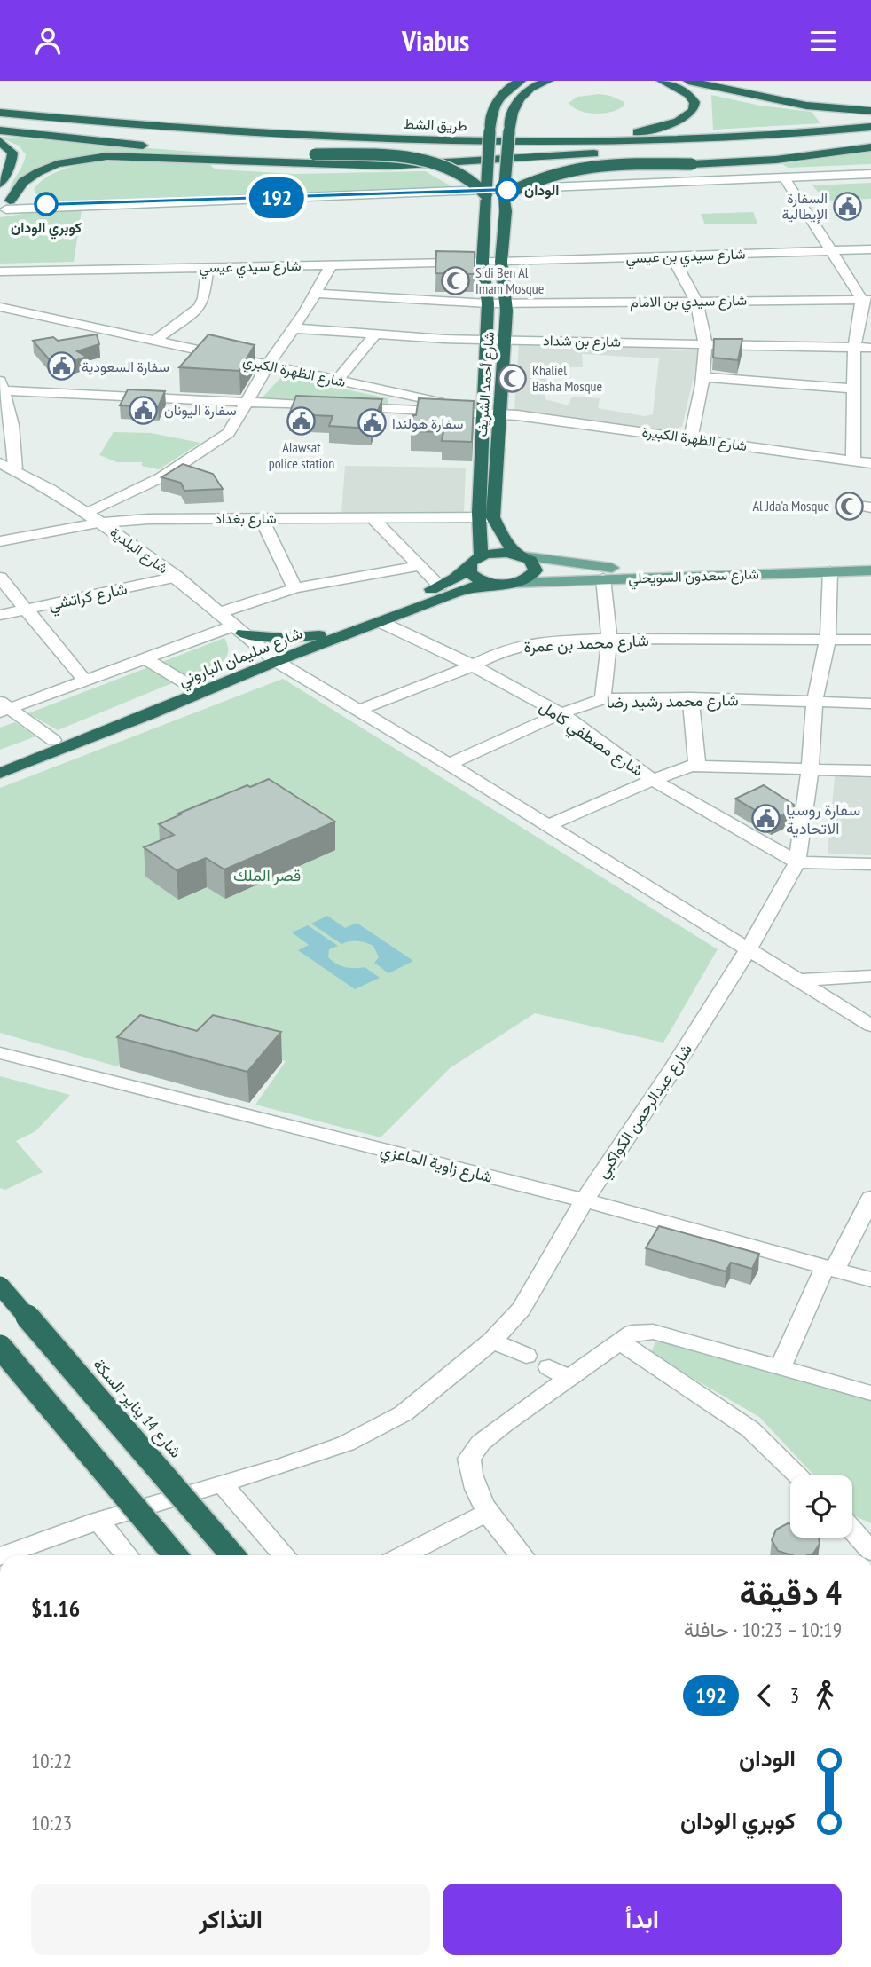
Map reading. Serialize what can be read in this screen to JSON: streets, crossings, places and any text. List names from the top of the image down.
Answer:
{
  "streets": {
    "highway": [
      "طريق الشط",
      "شارع أحمد الشريف",
      "شارع سليمان الباروني",
      "شارع 14 يناير- السكة"
    ],
    "main road": ["شارع سعدون السويحلي"],
    "street": [
      "شارع سيدي بن عيسي",
      "شارع سيدي عيسي",
      "شارع سيدي بن الامام",
      "شارع بن شداد",
      "شارع الظهرة الكبري",
      "شارع الظهرة الكبيرة",
      "شارع بغداد",
      "شارع البلدية",
      "شارع كراتشي",
      "شارع محمد بن عمرة",
      "شارع محمد رشيد رضا",
      "شارع مصطفي كامل",
      "شارع عبدالرحمن الكواكبي",
      "شارع زاوية الماعزي"
    ]
  },
  "crossings": [
    ["شارع سيدي بن عيسي", "شارع سيدي عيسي"],
    ["شارع سيدي بن عيسي", "شارع أحمد الشريف"],
    ["شارع سيدي عيسي", "شارع أحمد الشريف"],
    ["شارع سيدي بن الامام", "شارع أحمد الشريف"],
    ["شارع بن شداد", "شارع أحمد الشريف"],
    ["شارع الظهرة الكبري", "شارع الظهرة الكبيرة"],
    ["شارع أحمد الشريف", "شارع الظهرة الكبيرة"],
    ["شارع أحمد الشريف", "شارع بغداد"],
    ["شارع أحمد الشريف", "شارع سليمان الباروني"],
    ["شارع بغداد", "شارع البلدية"],
    ["شارع البلدية", "شارع كراتشي"],
    ["شارع البلدية", "شارع محمد بن عمرة"],
    ["شارع البلدية", "شارع سليمان الباروني"],
    ["شارع البلدية", "شارع محمد رشيد رضا"],
    ["شارع البلدية", "شارع عبدالرحمن الكواكبي"],
    ["شارع سعدون السويحلي", "شارع سليمان الباروني"],
    ["شارع سعدون السويحلي", "شارع عبدالرحمن الكواكبي"],
    ["شارع محمد بن عمرة", "شارع مصطفي كامل"],
    ["شارع محمد بن عمرة", "شارع عبدالرحمن الكواكبي"],
    ["شارع سليمان الباروني", "شارع مصطفي كامل"],
    ["شارع محمد رشيد رضا", "شارع مصطفي كامل"],
    ["شارع محمد رشيد رضا", "شارع عبدالرحمن الكواكبي"],
    ["شارع مصطفي كامل", "شارع عبدالرحمن الكواكبي"],
    ["شارع عبدالرحمن الكواكبي", "شارع زاوية الماعزي"]
  ],
  "parks": ["قصر الملك"],
  "places": {
    "other": ["الودان", "كوبري الودان"],
    "public building": [
      "السفارة الإيطالية",
      "سفارة السعودية",
      "سفارة اليونان",
      "Alawsat police station",
      "سفارة هولندا",
      "سفارة روسيا الاتحادية"
    ],
    "mosque": ["Sidi Ben Al Imam Mosque", "Khaliel Basha Mosque", "Al Jda'a Mosque"]
  },
  "lines": ["bus line 192"],
  "page": {
    "header": "Viabus",
    "on_map": "192",
    "heading": ["4 دقيقة", "10:19 – 10:23 · حافلة", "$1.16"],
    "legs": ["3", "192"],
    "list": [
      {
        "name": "الودان",
        "value": "10:22"
      },
      {
        "name": "كوبري الودان",
        "value": "10:23"
      }
    ],
    "buttons": ["ابدأ", "التذاكر"]
  }
}
